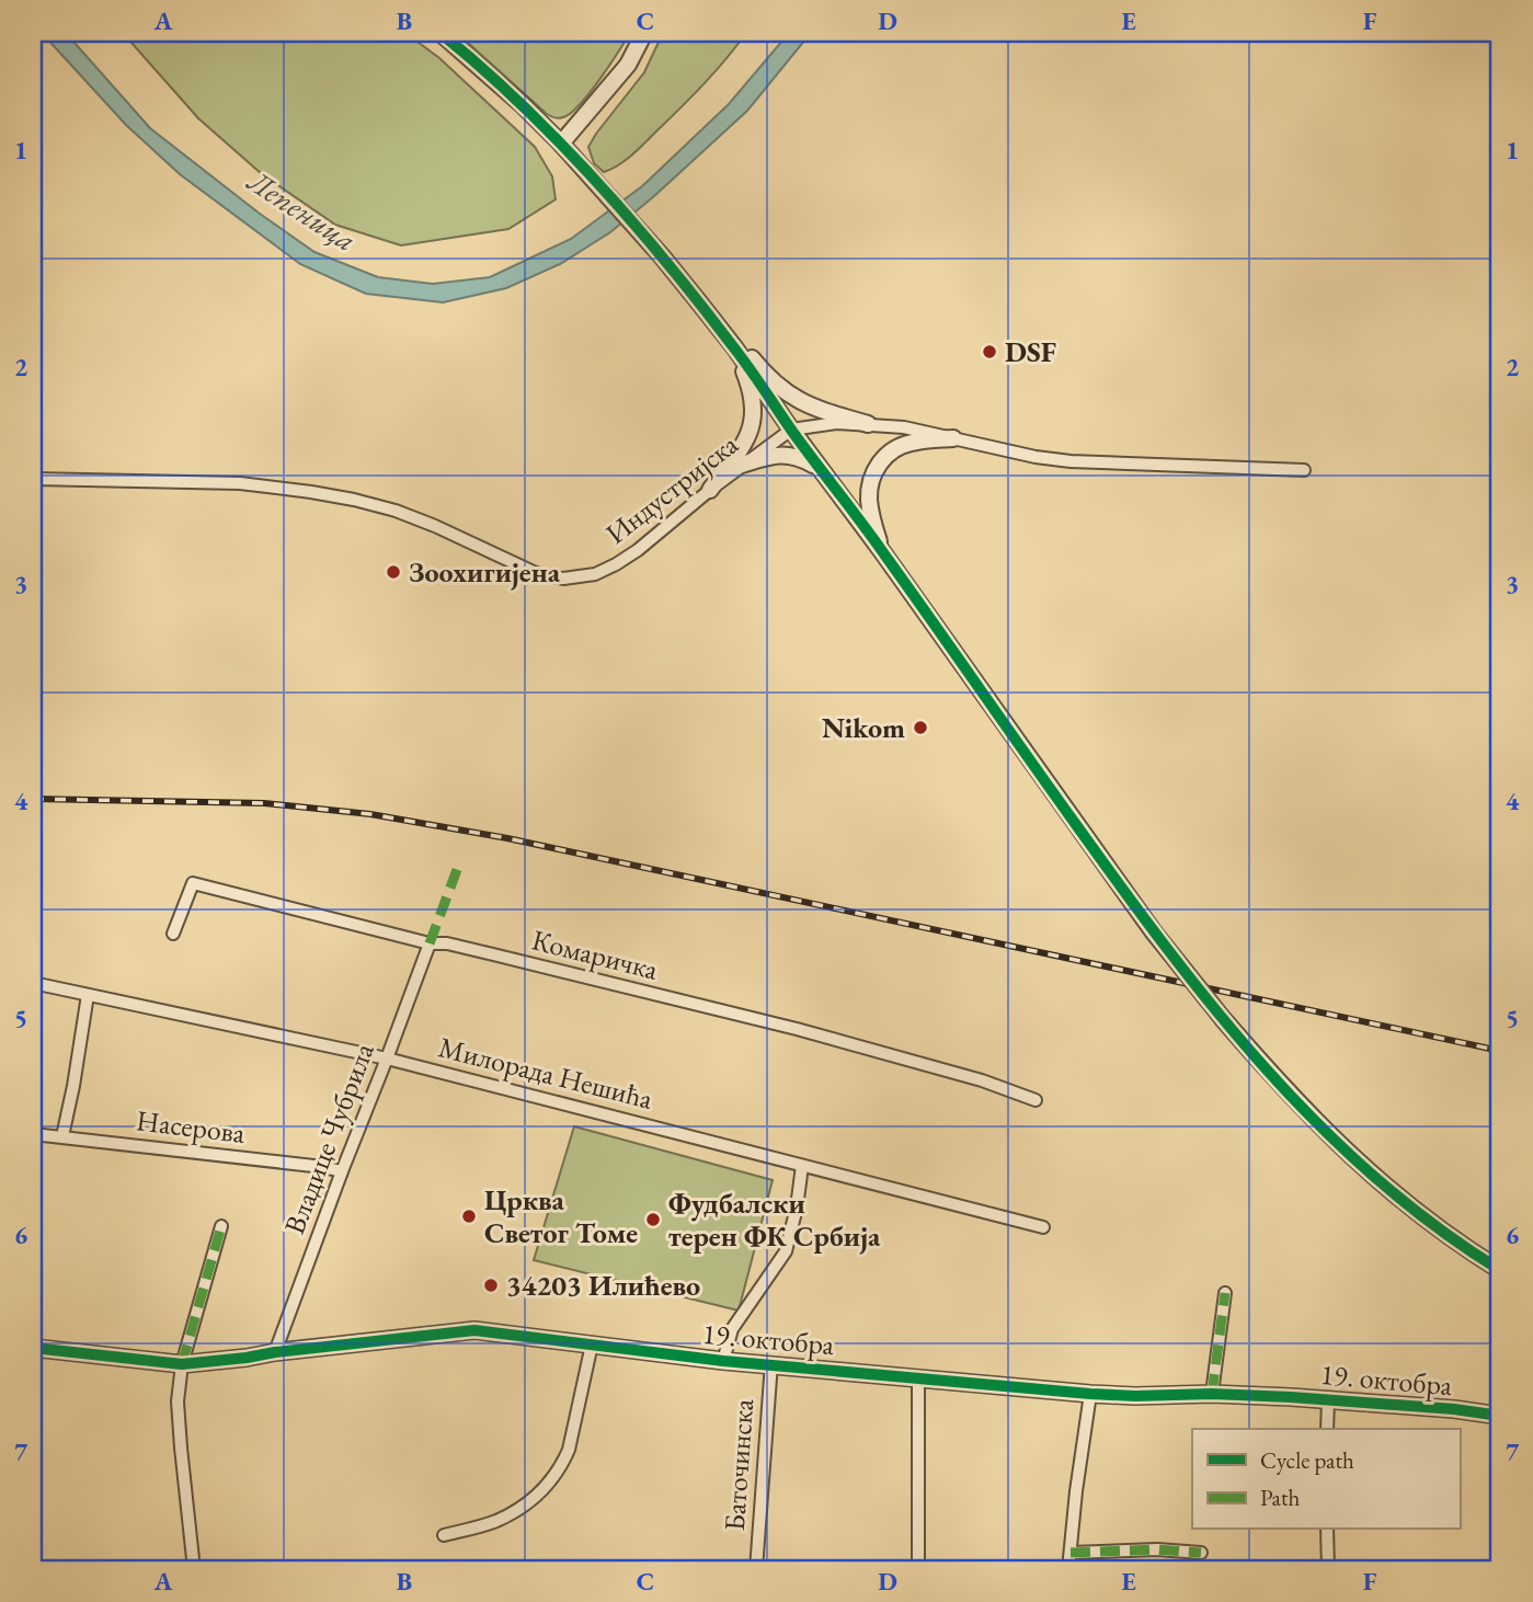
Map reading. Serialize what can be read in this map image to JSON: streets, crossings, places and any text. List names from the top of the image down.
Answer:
{
  "streets": {
    "street": [
      "Индустријска",
      "Комаричка",
      "Милорада Нешића",
      "Насерова",
      "Владице Чубрила",
      "19. октобра",
      "Баточинска"
    ]
  },
  "crossings": [
    ["Комаричка", "Владице Чубрила"],
    ["Милорада Нешића", "Владице Чубрила"],
    ["Насерова", "Владице Чубрила"],
    ["Владице Чубрила", "19. октобра"],
    ["19. октобра", "Баточинска"]
  ],
  "water": ["Лепеница"],
  "places": [
    "DSF",
    "Зоохигијена",
    "Nikom",
    "Црква Светог Томе",
    "Фудбалски терен ФК Србија",
    "34203 Илићево"
  ],
  "legend": ["Cycle path", "Path"],
  "grid": {
    "columns": [
      "A",
      "B",
      "C",
      "D",
      "E",
      "F"
    ],
    "rows": [
      "1",
      "2",
      "3",
      "4",
      "5",
      "6",
      "7"
    ]
  }
}
